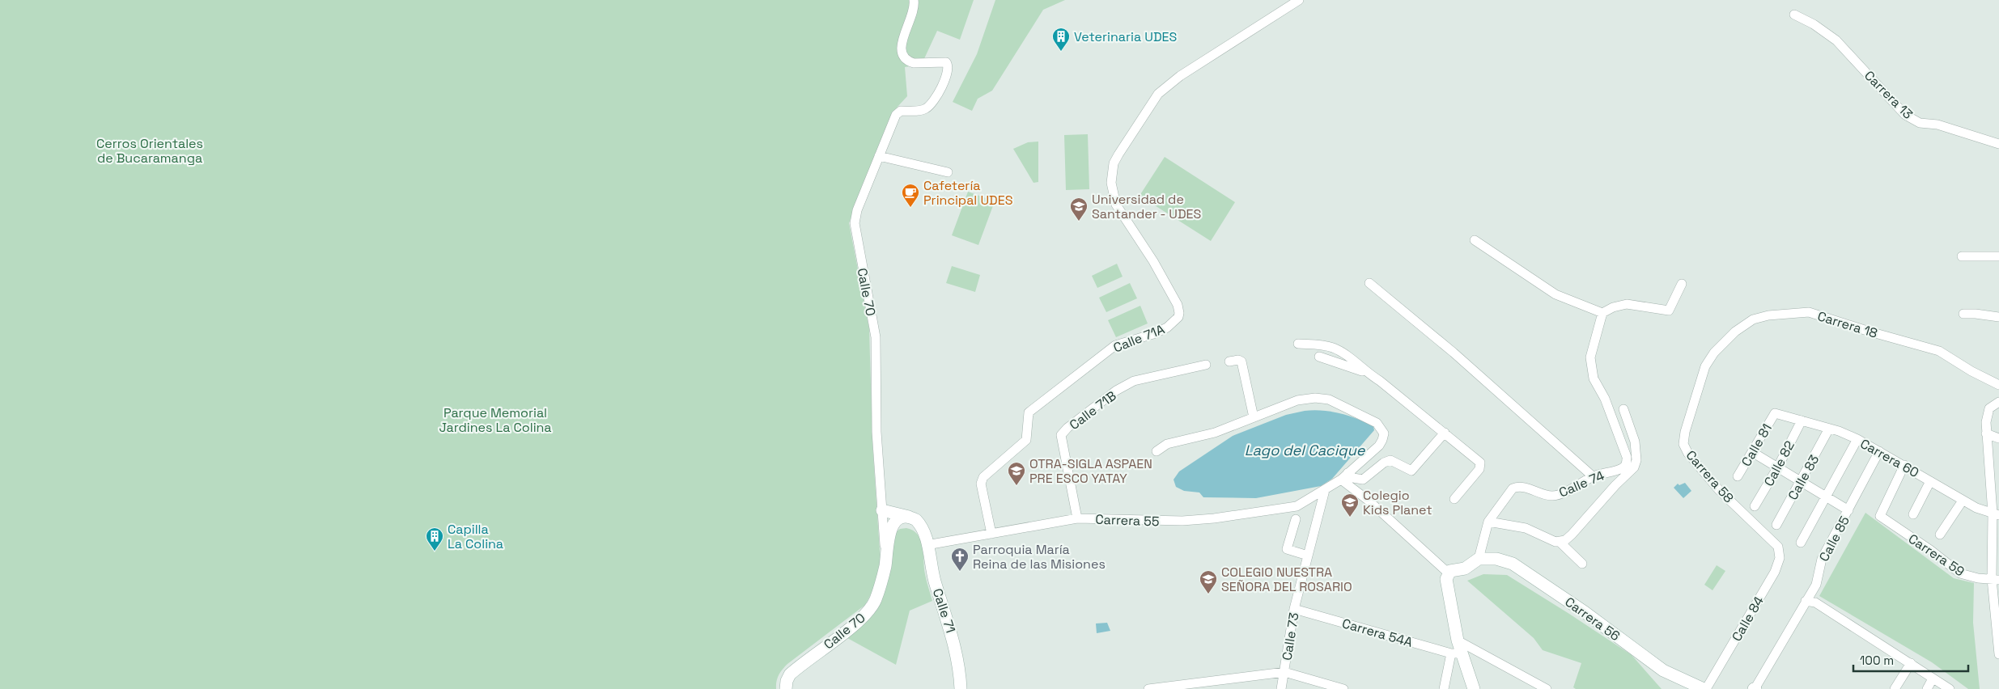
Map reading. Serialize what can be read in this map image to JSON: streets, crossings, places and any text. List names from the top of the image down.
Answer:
{
  "streets": {
    "street": [
      "Carrera 13",
      "Calle 70",
      "Carrera 18",
      "Calle 71A",
      "Calle 71B",
      "Calle 81",
      "Carrera 60",
      "Calle 82",
      "Carrera 58",
      "Calle 83",
      "Calle 74",
      "Carrera 55",
      "Calle 85",
      "Carrera 59",
      "Calle 71",
      "Carrera 56",
      "Calle 84",
      "Carrera 54A",
      "Calle 73"
    ]
  },
  "crossings": [
    ["Carrera 18", "Carrera 58"],
    ["Calle 71A", "Carrera 55"],
    ["Calle 71B", "Carrera 55"],
    ["Calle 81", "Carrera 60"],
    ["Carrera 60", "Calle 82"],
    ["Carrera 60", "Calle 83"],
    ["Carrera 60", "Calle 85"],
    ["Carrera 60", "Carrera 59"],
    ["Carrera 58", "Calle 84"],
    ["Calle 74", "Carrera 56"],
    ["Carrera 55", "Calle 71"],
    ["Carrera 55", "Calle 73"],
    ["Carrera 56", "Calle 84"],
    ["Carrera 54A", "Calle 73"]
  ],
  "water": ["Lago del Cacique"],
  "parks": ["Cerros Orientales de Bucaramanga", "Parque Memorial Jardines La Colina"],
  "places": {
    "building": ["Veterinaria UDES", "Capilla La Colina"],
    "cafe": ["Cafetería Principal UDES"],
    "school or university": [
      "Universidad de Santander - UDES",
      "OTRA-SIGLA ASPAEN PRE ESCO YATAY",
      "Colegio Kids Planet",
      "COLEGIO NUESTRA SEÑORA DEL ROSARIO"
    ],
    "church": ["Parroquia María Reina de las Misiones"]
  },
  "scale_bar": "100 m"
}
